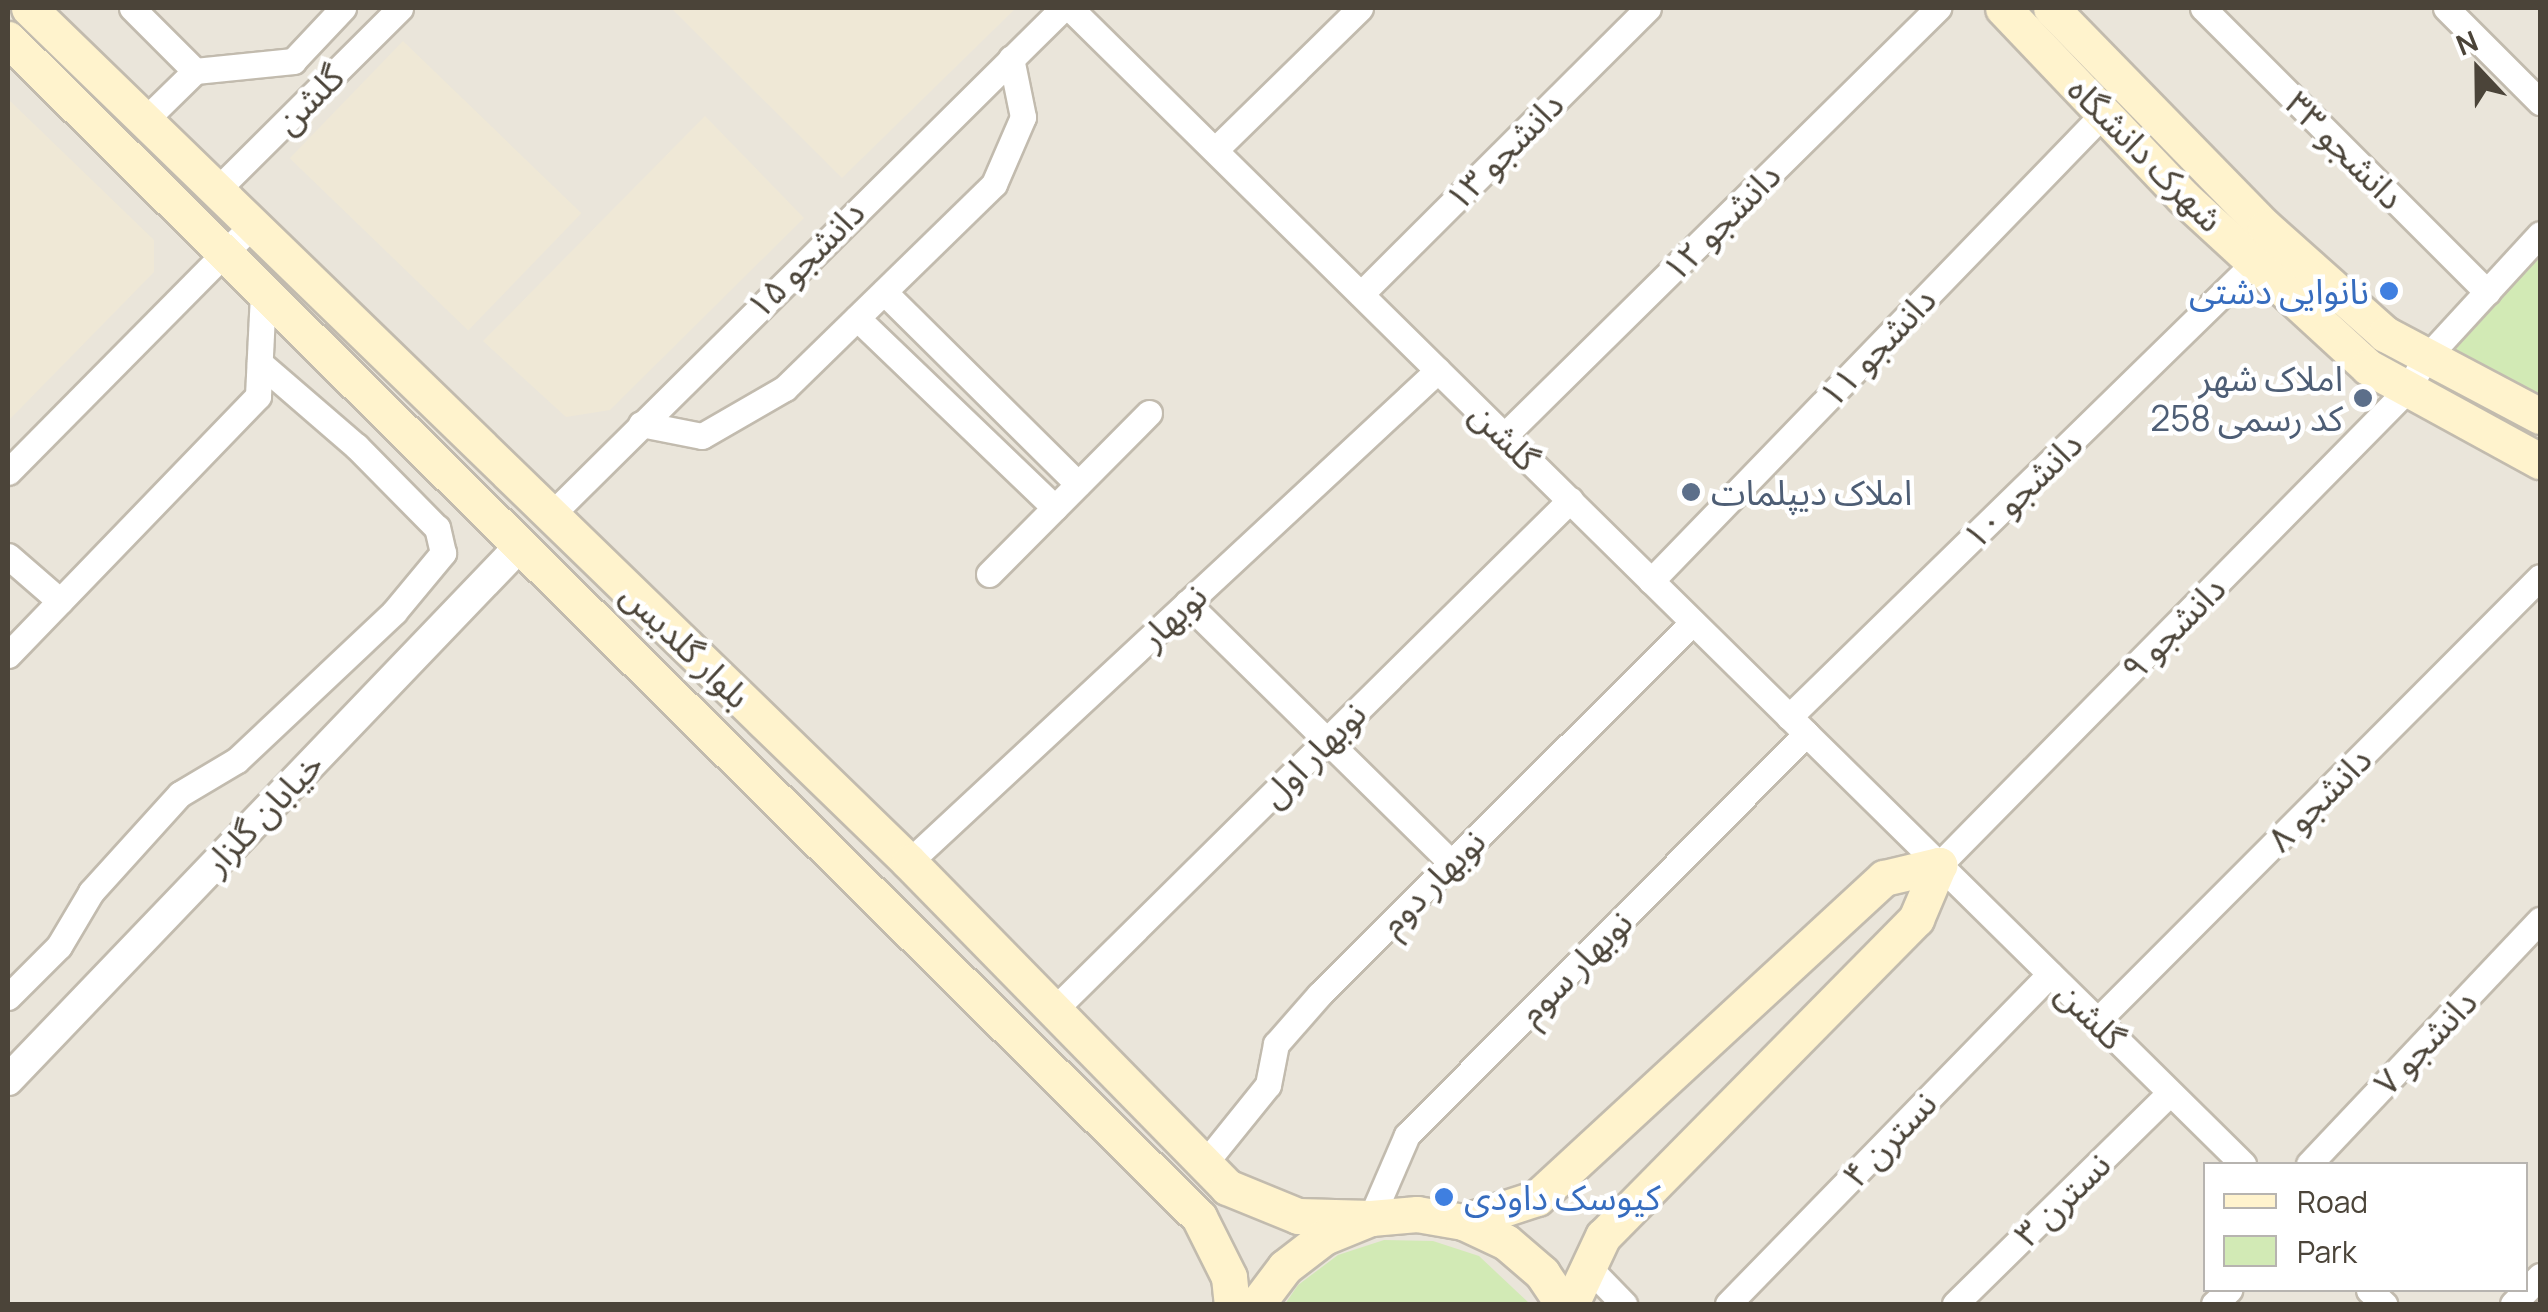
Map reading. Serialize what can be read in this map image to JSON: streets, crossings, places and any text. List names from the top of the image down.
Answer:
{
  "streets": {
    "main road": ["شهرک دانشگاه", "بلوار گلدیس"],
    "street": [
      "گلشن",
      "دانشجو ۳۳",
      "دانشجو ۱۳",
      "دانشجو ۱۲",
      "دانشجو ۱۵",
      "دانشجو ۱۱",
      "دانشجو ۱۰",
      "نوبهار",
      "دانشجو ۹",
      "نوبهار اول",
      "دانشجو ۸",
      "خیابان گلزار",
      "نوبهار دوم",
      "نوبهار سوم",
      "دانشجو ۷",
      "نسترن ۴",
      "نسترن ۳"
    ]
  },
  "crossings": [
    ["گلشن", "دانشجو ۱۳"],
    ["گلشن", "دانشجو ۱۲"],
    ["گلشن", "دانشجو ۱۵"],
    ["گلشن", "دانشجو ۱۱"],
    ["گلشن", "دانشجو ۱۰"],
    ["گلشن", "نوبهار"],
    ["گلشن", "دانشجو ۹"],
    ["گلشن", "بلوار گلدیس"],
    ["گلشن", "نوبهار اول"],
    ["گلشن", "دانشجو ۸"],
    ["گلشن", "نوبهار دوم"],
    ["گلشن", "نوبهار سوم"],
    ["گلشن", "نسترن ۴"],
    ["گلشن", "نسترن ۳"],
    ["دانشجو ۳۳", "دانشجو ۹"],
    ["شهرک دانشگاه", "دانشجو ۱۱"],
    ["شهرک دانشگاه", "دانشجو ۱۰"],
    ["شهرک دانشگاه", "دانشجو ۹"],
    ["دانشجو ۱۵", "بلوار گلدیس"],
    ["دانشجو ۱۰", "نوبهار سوم"],
    ["نوبهار", "بلوار گلدیس"],
    ["بلوار گلدیس", "نوبهار اول"],
    ["بلوار گلدیس", "خیابان گلزار"],
    ["بلوار گلدیس", "نوبهار دوم"],
    ["بلوار گلدیس", "نوبهار سوم"]
  ],
  "places": [
    "نانوایی دشتی",
    "املاک شهر کد رسمی 258",
    "املاک دیپلمات",
    "کیوسک داودی"
  ],
  "legend": ["Road", "Park"],
  "north": "top"
}
